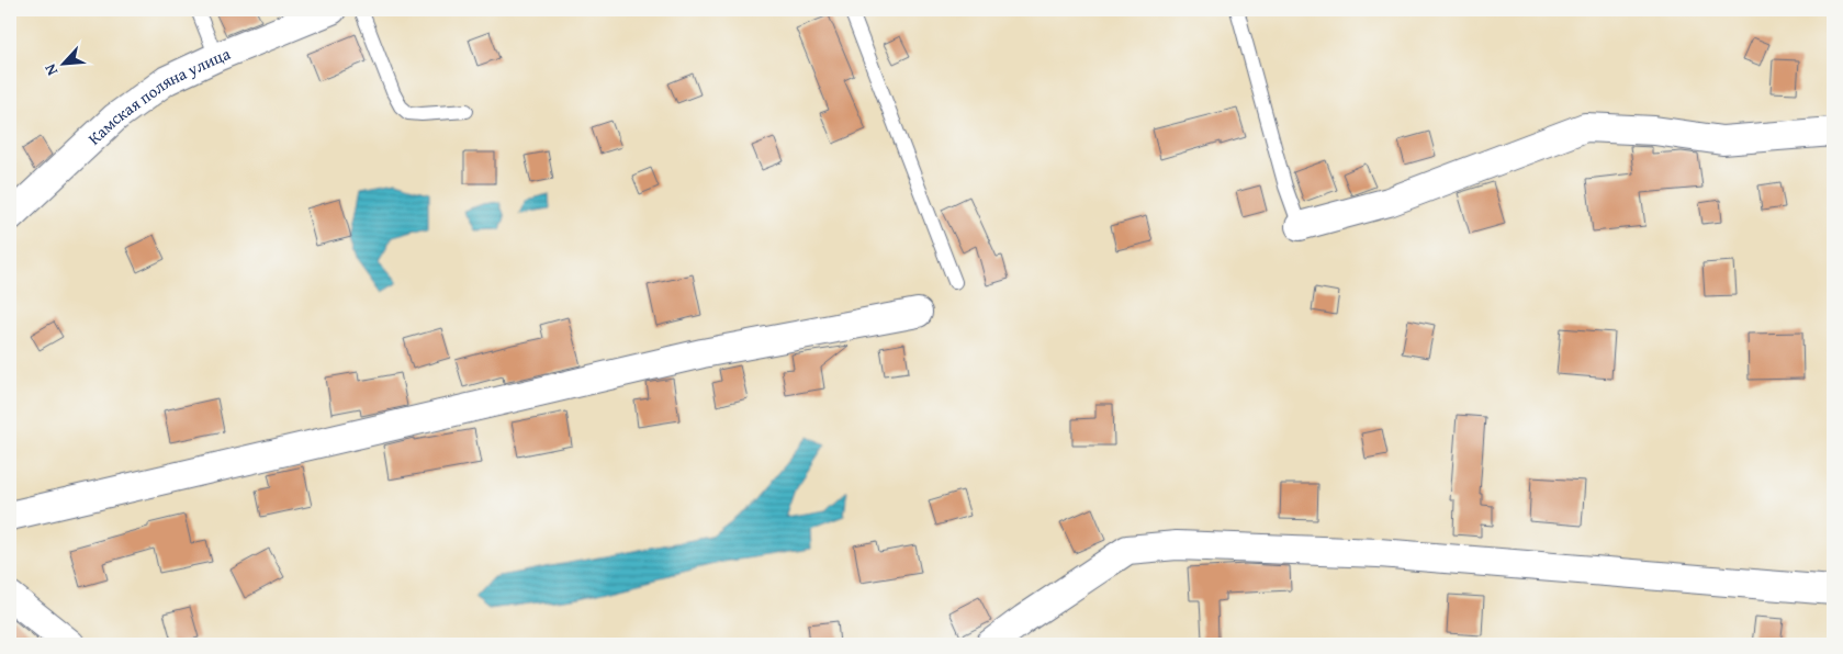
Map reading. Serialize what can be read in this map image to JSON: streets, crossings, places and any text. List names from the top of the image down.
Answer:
{
  "streets": {
    "street": ["Камская поляна улица"]
  },
  "north": "bottom left"
}
